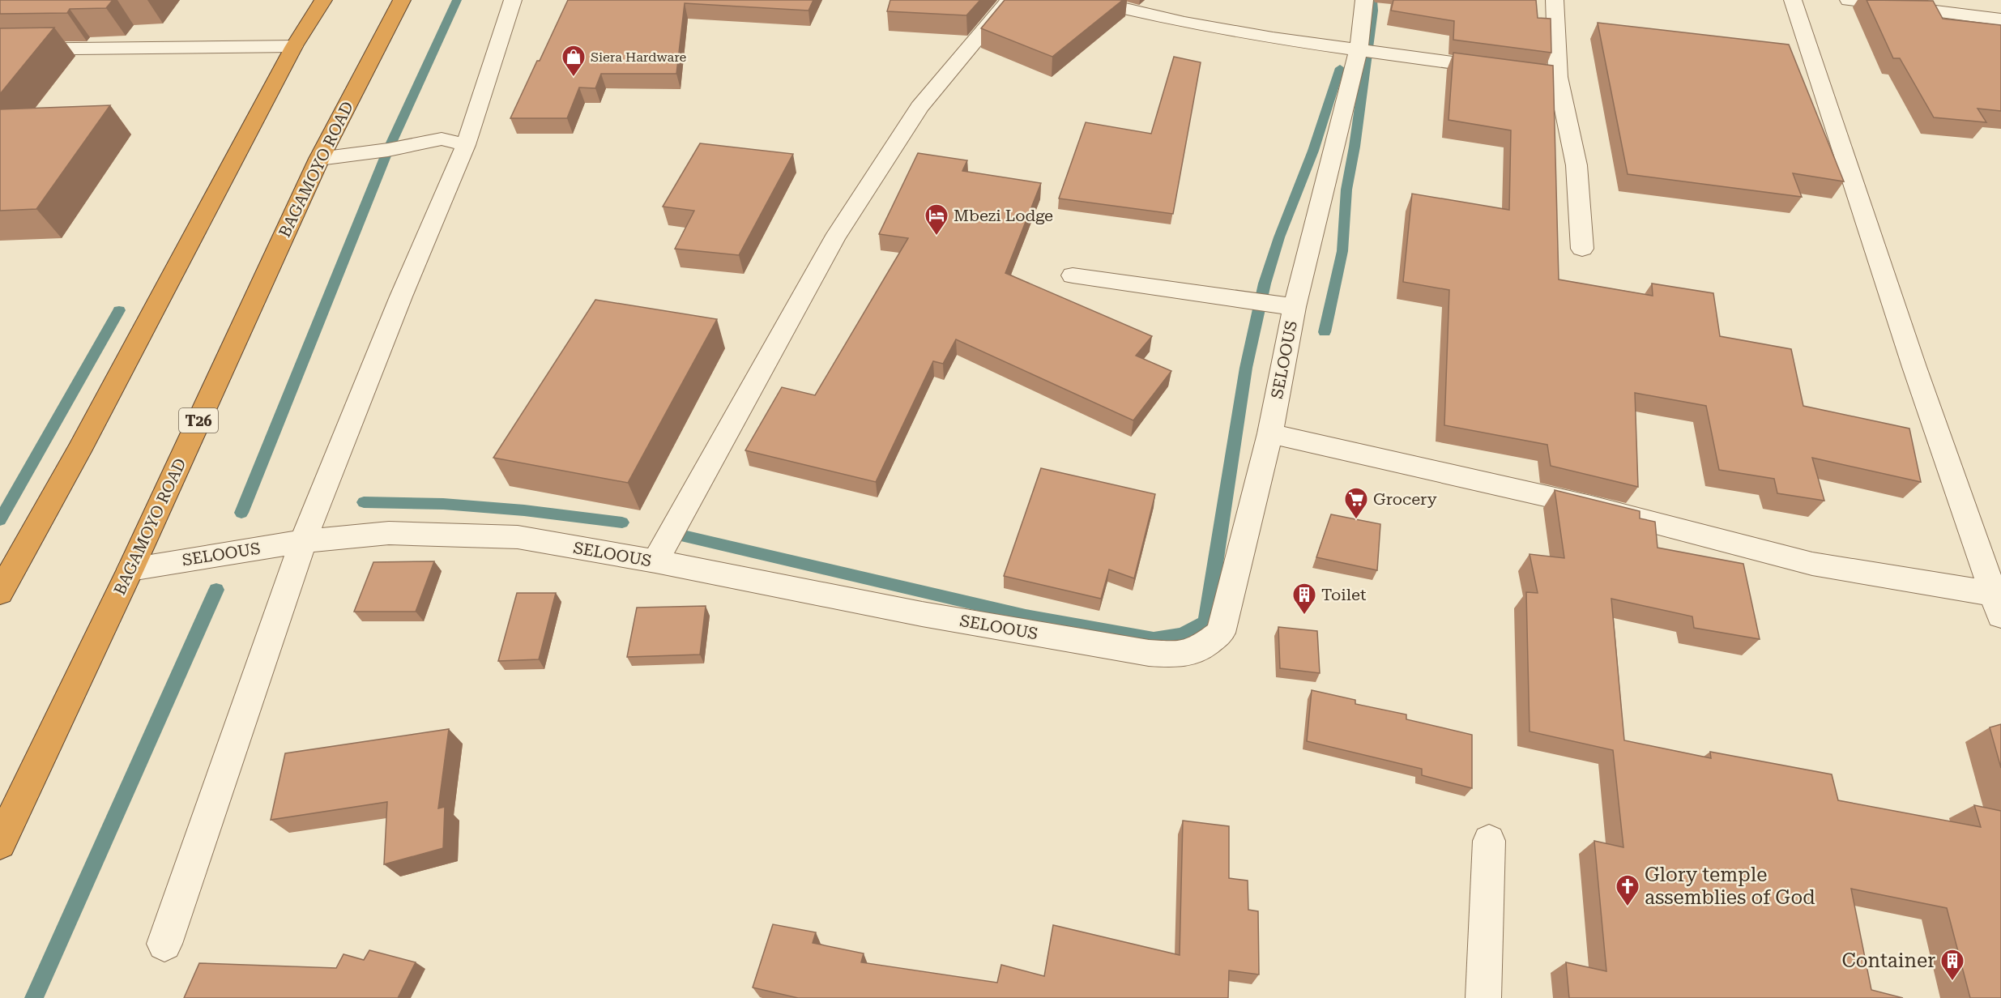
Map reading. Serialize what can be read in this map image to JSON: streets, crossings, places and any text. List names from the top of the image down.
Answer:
{
  "streets": {
    "highway": ["BAGAMOYO ROAD", "T26"],
    "street": ["SELOOUS"]
  },
  "crossings": [
    ["BAGAMOYO ROAD", "SELOOUS"]
  ],
  "places": {
    "shop": ["Siera Hardware"],
    "hotel": ["Mbezi Lodge"],
    "supermarket": ["Grocery"],
    "building": ["Toilet", "Container"],
    "church": ["Glory temple assemblies of God"]
  }
}
